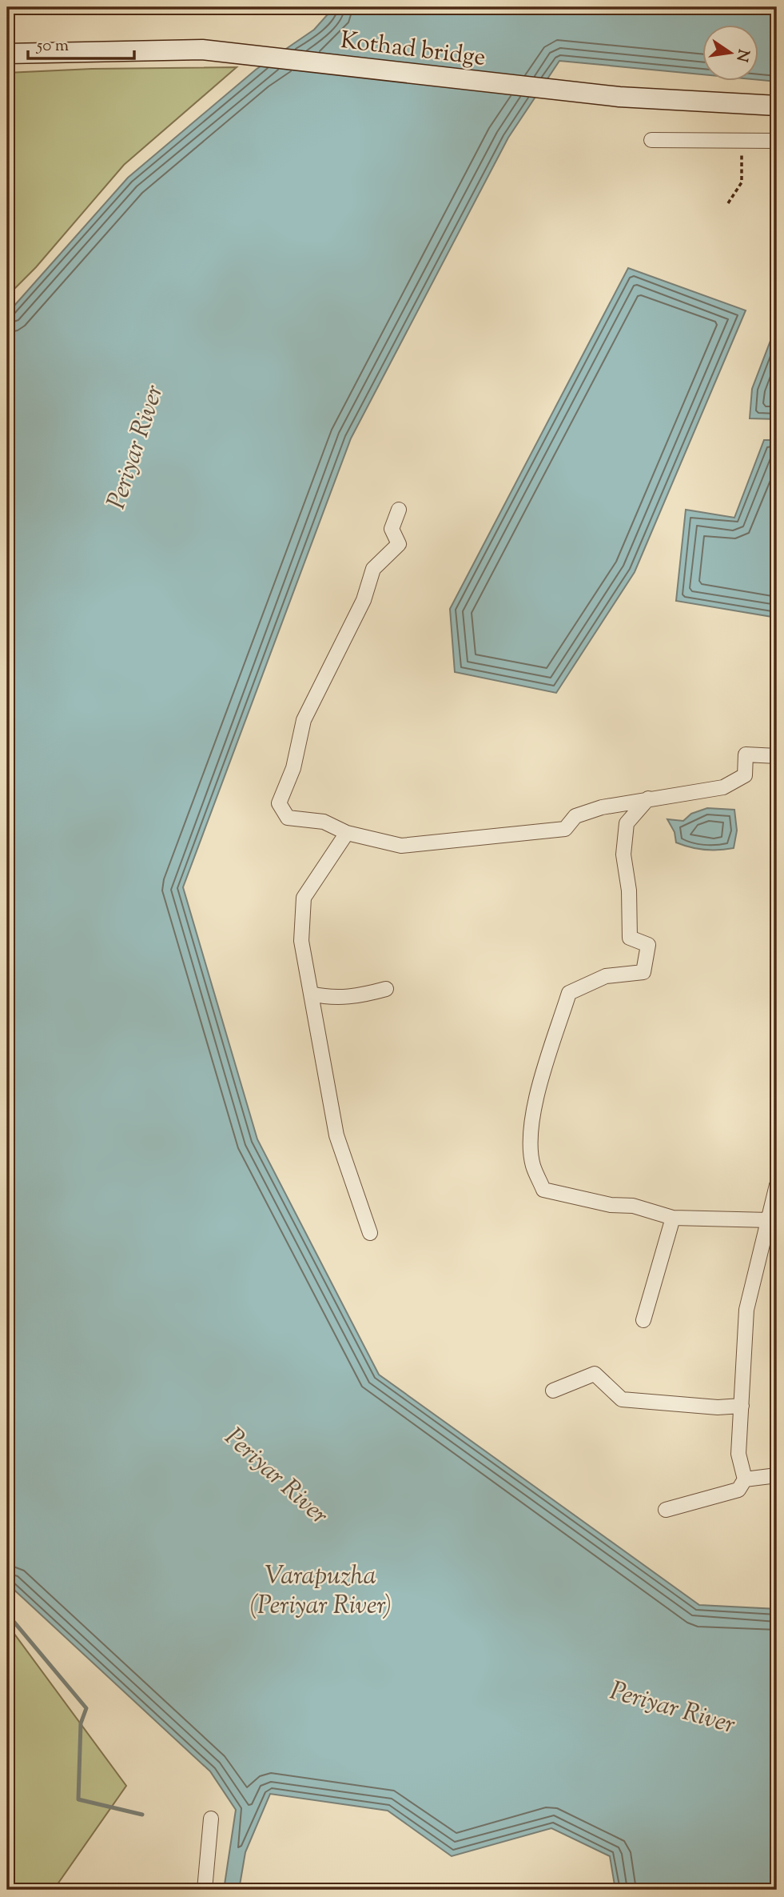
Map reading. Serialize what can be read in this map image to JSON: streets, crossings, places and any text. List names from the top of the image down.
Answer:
{
  "streets": {
    "main road": ["Kothad bridge"]
  },
  "water": ["Periyar River", "Varapuzha (Periyar River)"],
  "scale_bar": "50 m",
  "north": "right"
}
